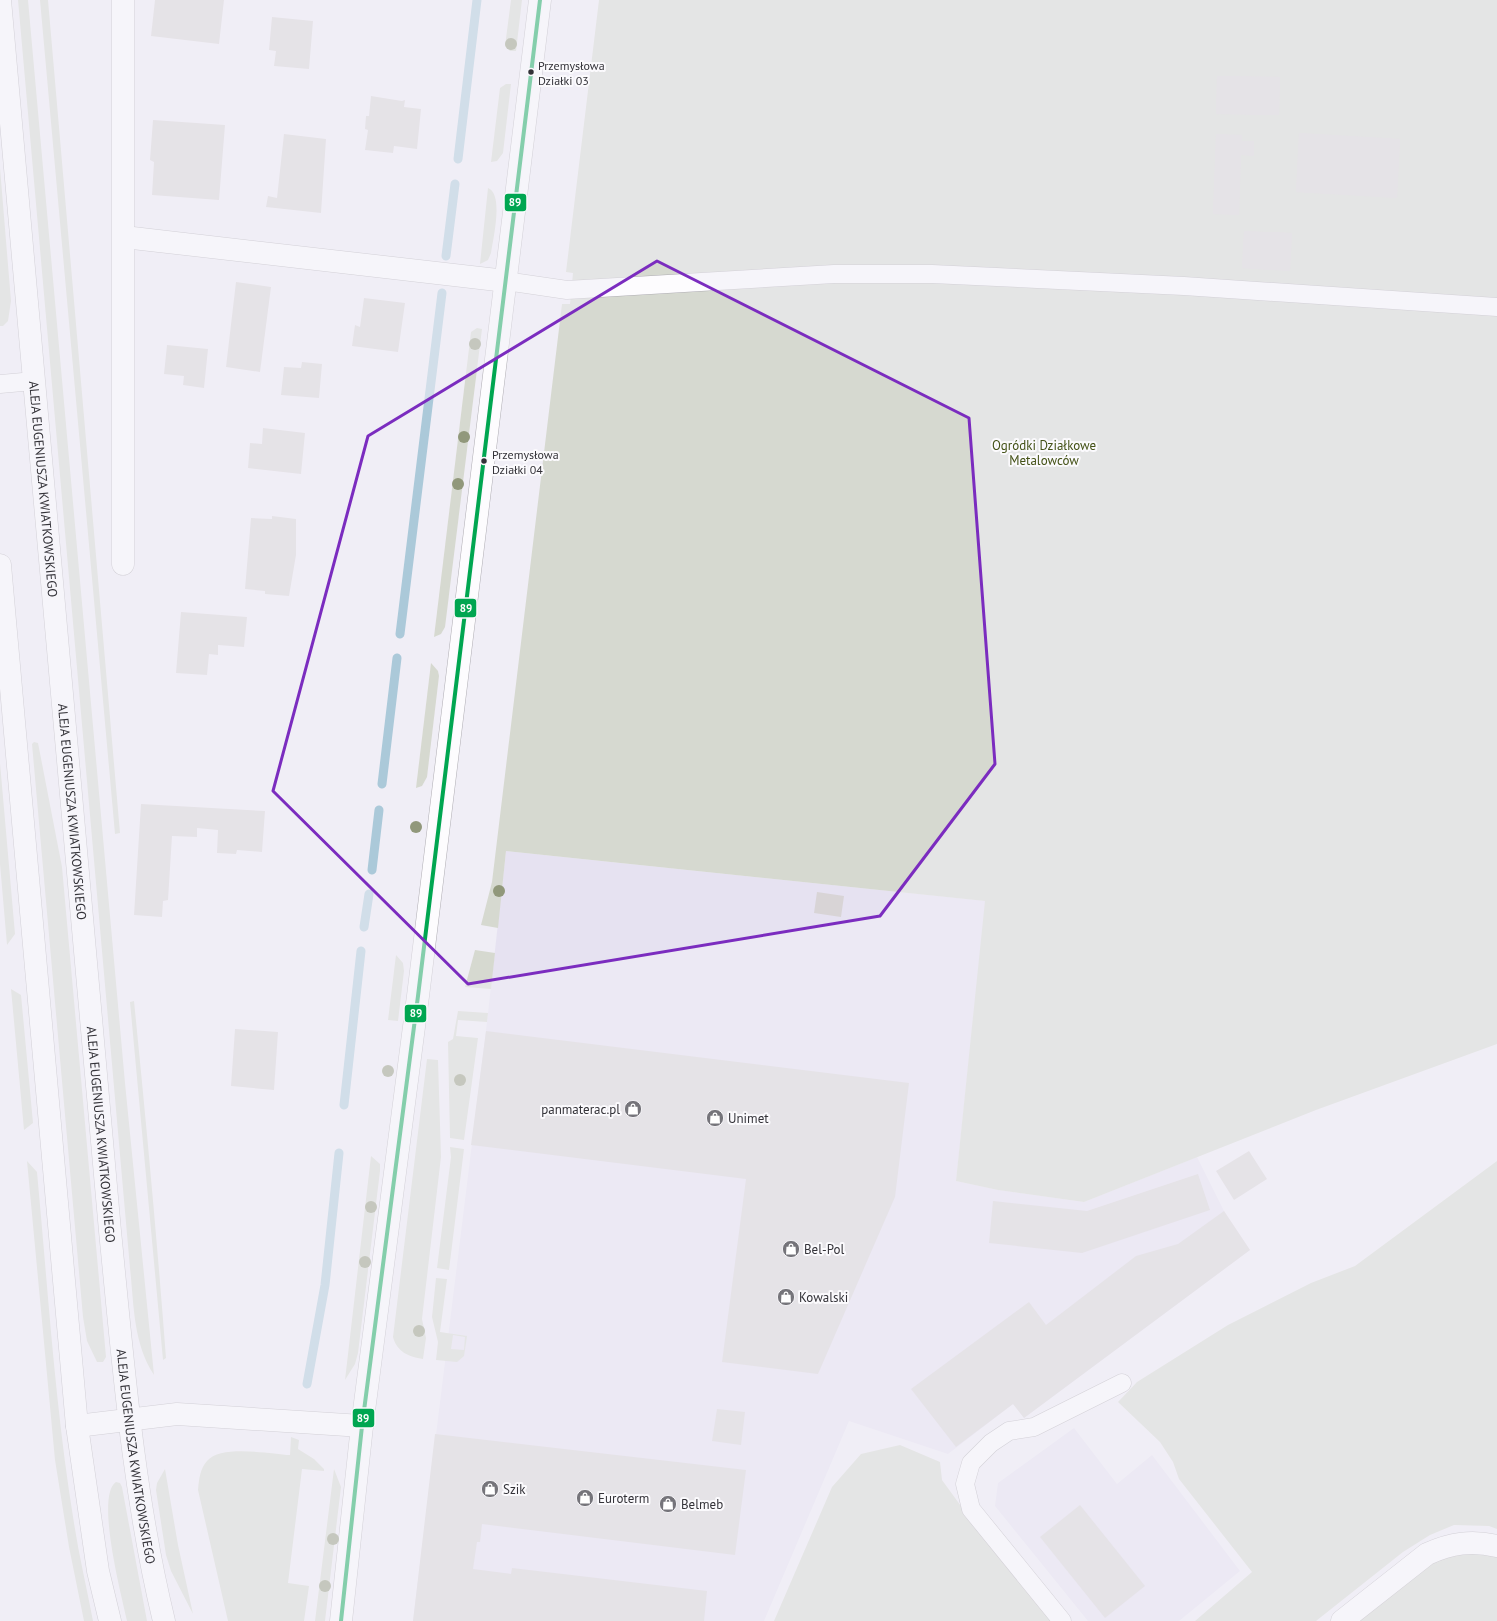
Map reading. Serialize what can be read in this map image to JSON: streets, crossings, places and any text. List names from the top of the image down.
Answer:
{
  "streets": {
    "street": ["ALEJA EUGENIUSZA KWIATKOWSKIEGO"]
  },
  "parks": ["Ogródki Działkowe Metalowców"],
  "places": {
    "other": ["Przemysłowa Działki 03", "Przemysłowa Działki 04"],
    "shop": [
      "panmaterac.pl",
      "Unimet",
      "Bel-Pol",
      "Kowalski",
      "Szik",
      "Euroterm",
      "Belmeb"
    ]
  },
  "lines": ["transit line 89"]
}
